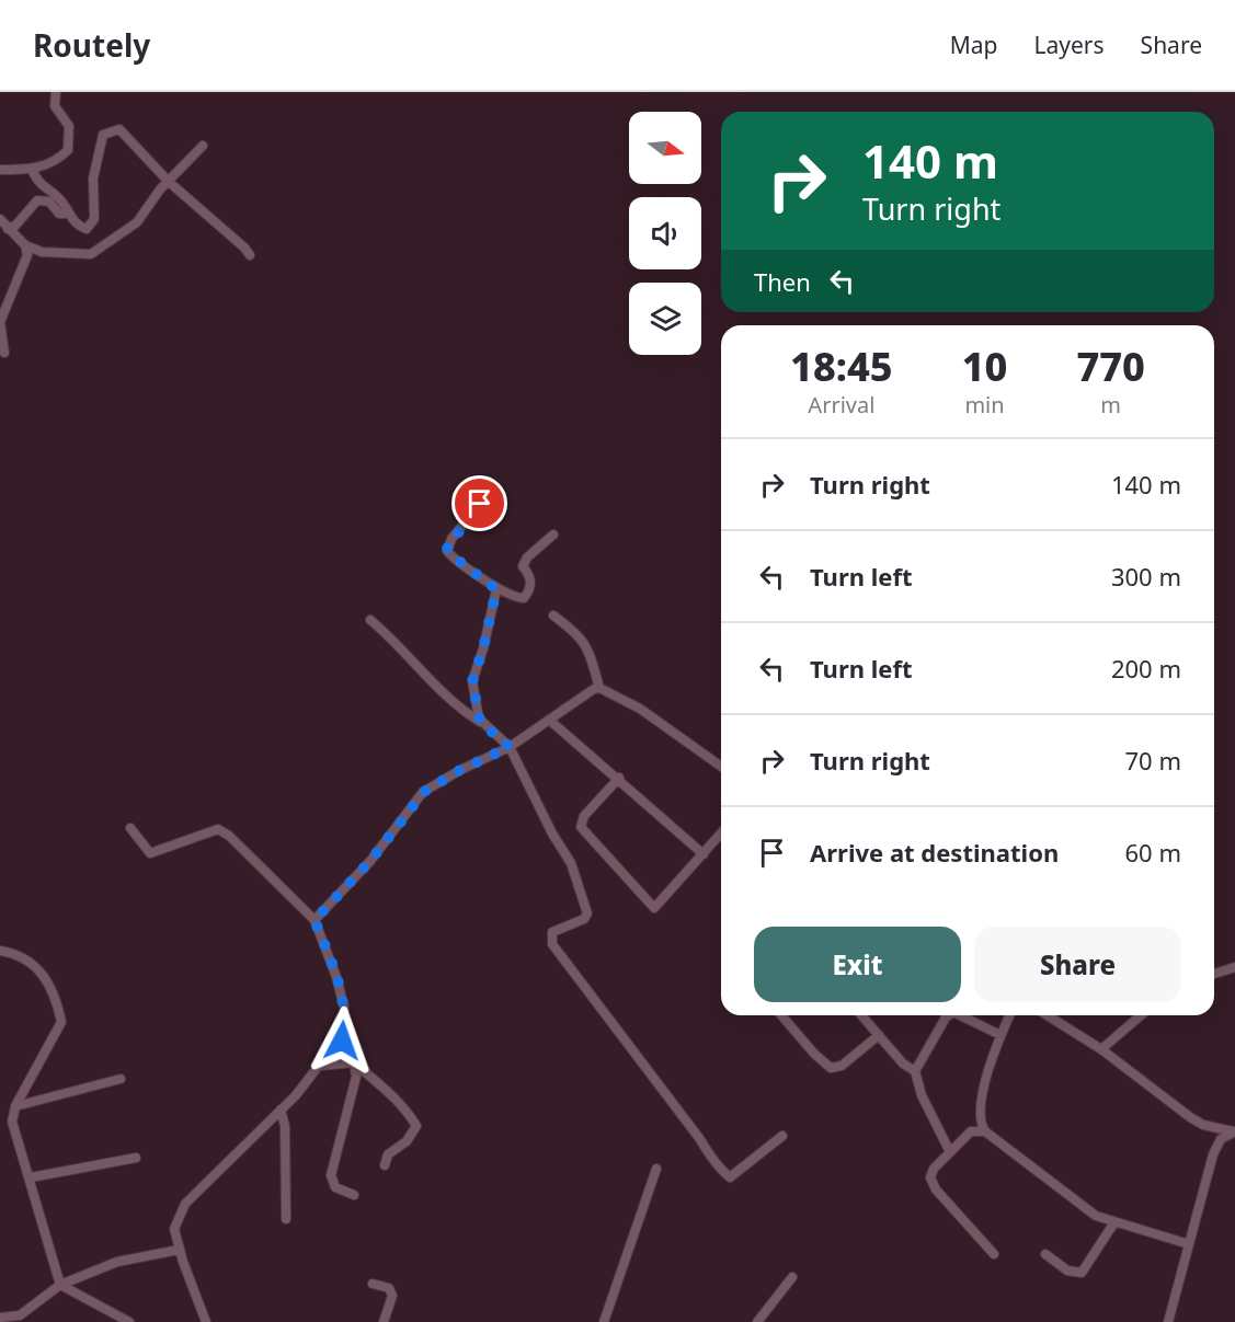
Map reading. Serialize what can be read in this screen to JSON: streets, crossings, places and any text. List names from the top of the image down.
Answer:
{
  "north": "right",
  "page": {
    "header": "Routely",
    "nav": ["Map", "Layers", "Share"],
    "turn": ["140 m", "Turn right"],
    "then": "Then",
    "eta": [
      "18:45",
      "Arrival",
      "10",
      "min",
      "770",
      "m"
    ],
    "list": [
      {
        "name": "Turn right",
        "value": "140 m"
      },
      {
        "name": "Turn left",
        "value": "300 m"
      },
      {
        "name": "Turn left",
        "value": "200 m"
      },
      {
        "name": "Turn right",
        "value": "70 m"
      },
      {
        "name": "Arrive at destination",
        "value": "60 m"
      }
    ],
    "buttons": ["Exit", "Share"]
  }
}
